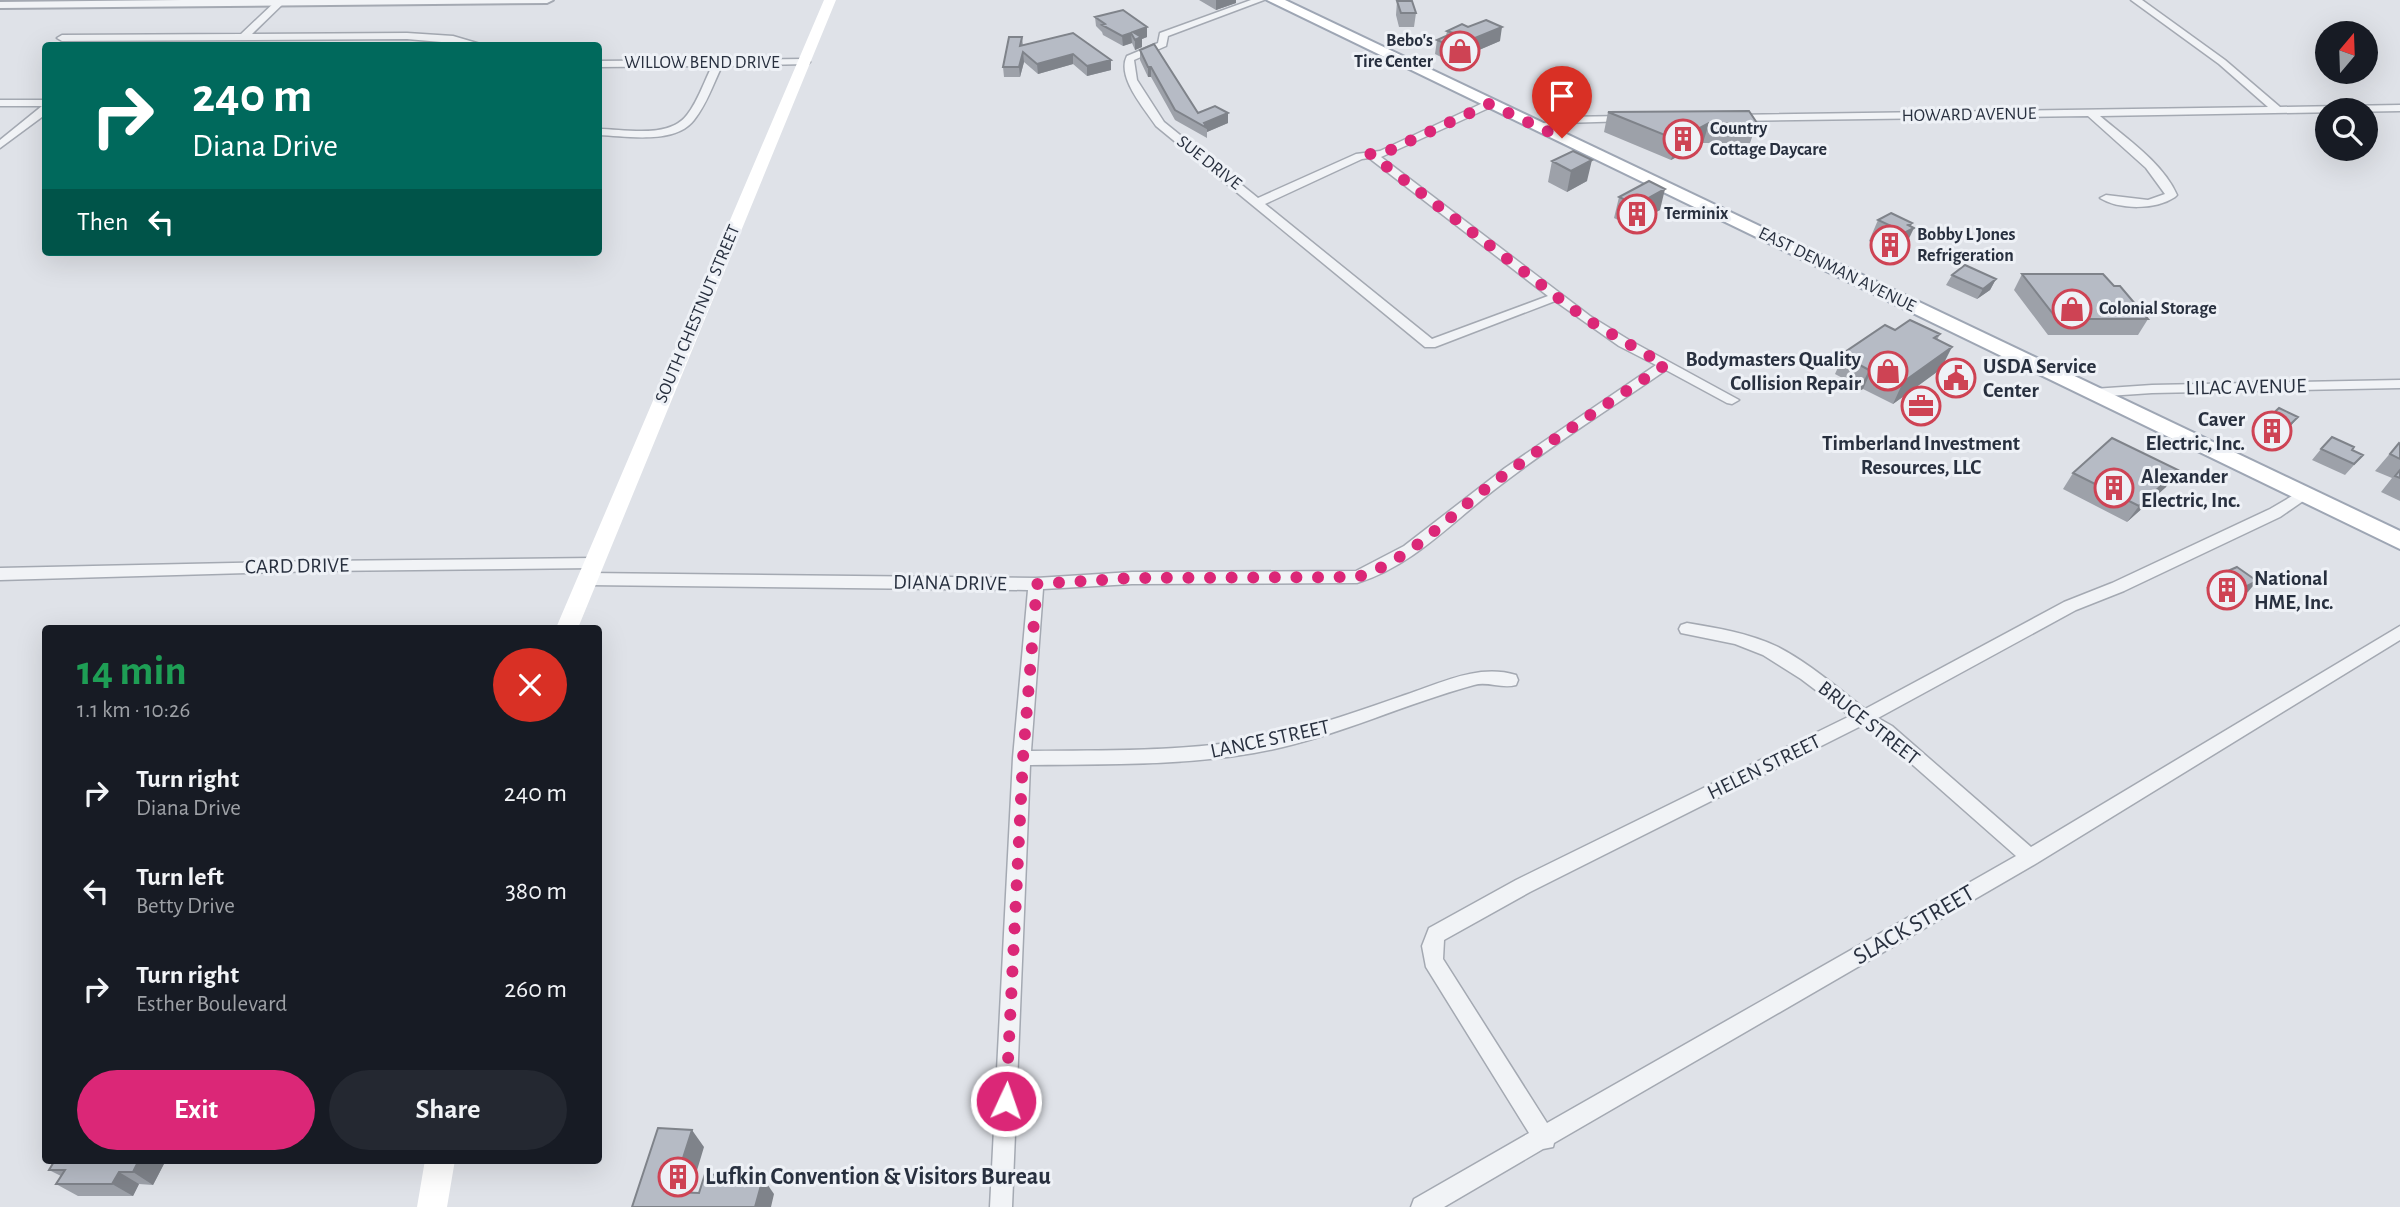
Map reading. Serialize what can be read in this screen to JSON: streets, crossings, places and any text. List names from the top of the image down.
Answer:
{
  "streets": {
    "main road": ["EAST DENMAN AVENUE", "SOUTH CHESTNUT STREET"],
    "street": [
      "WILLOW BEND DRIVE",
      "HOWARD AVENUE",
      "SUE DRIVE",
      "LILAC AVENUE",
      "CARD DRIVE",
      "DIANA DRIVE",
      "BRUCE STREET",
      "LANCE STREET",
      "HELEN STREET",
      "SLACK STREET"
    ]
  },
  "crossings": [
    ["WILLOW BEND DRIVE", "SOUTH CHESTNUT STREET"],
    ["EAST DENMAN AVENUE", "LILAC AVENUE"],
    ["EAST DENMAN AVENUE", "HELEN STREET"],
    ["SOUTH CHESTNUT STREET", "CARD DRIVE"],
    ["SOUTH CHESTNUT STREET", "DIANA DRIVE"],
    ["BRUCE STREET", "HELEN STREET"],
    ["BRUCE STREET", "SLACK STREET"],
    ["HELEN STREET", "SLACK STREET"]
  ],
  "places": {
    "shop": ["Bebo's Tire Center", "Colonial Storage", "Bodymasters Quality Collision Repair"],
    "building": [
      "Country Cottage Daycare",
      "Terminix",
      "Bobby L Jones Refrigeration",
      "Caver Electric, Inc.",
      "Alexander Electric, Inc.",
      "National HME, Inc.",
      "Lufkin Convention & Visitors Bureau"
    ],
    "public building": ["USDA Service Center"],
    "office": ["Timberland Investment Resources, LLC"]
  },
  "north": "top",
  "page": {
    "turn": ["240 m", "Diana Drive"],
    "then": "Then",
    "heading": ["14 min", "1.1 km · 10:26"],
    "list": [
      {
        "name": "Turn right",
        "note": "Diana Drive",
        "value": "240 m"
      },
      {
        "name": "Turn left",
        "note": "Betty Drive",
        "value": "380 m"
      },
      {
        "name": "Turn right",
        "note": "Esther Boulevard",
        "value": "260 m"
      }
    ],
    "buttons": ["Exit", "Share"]
  }
}
